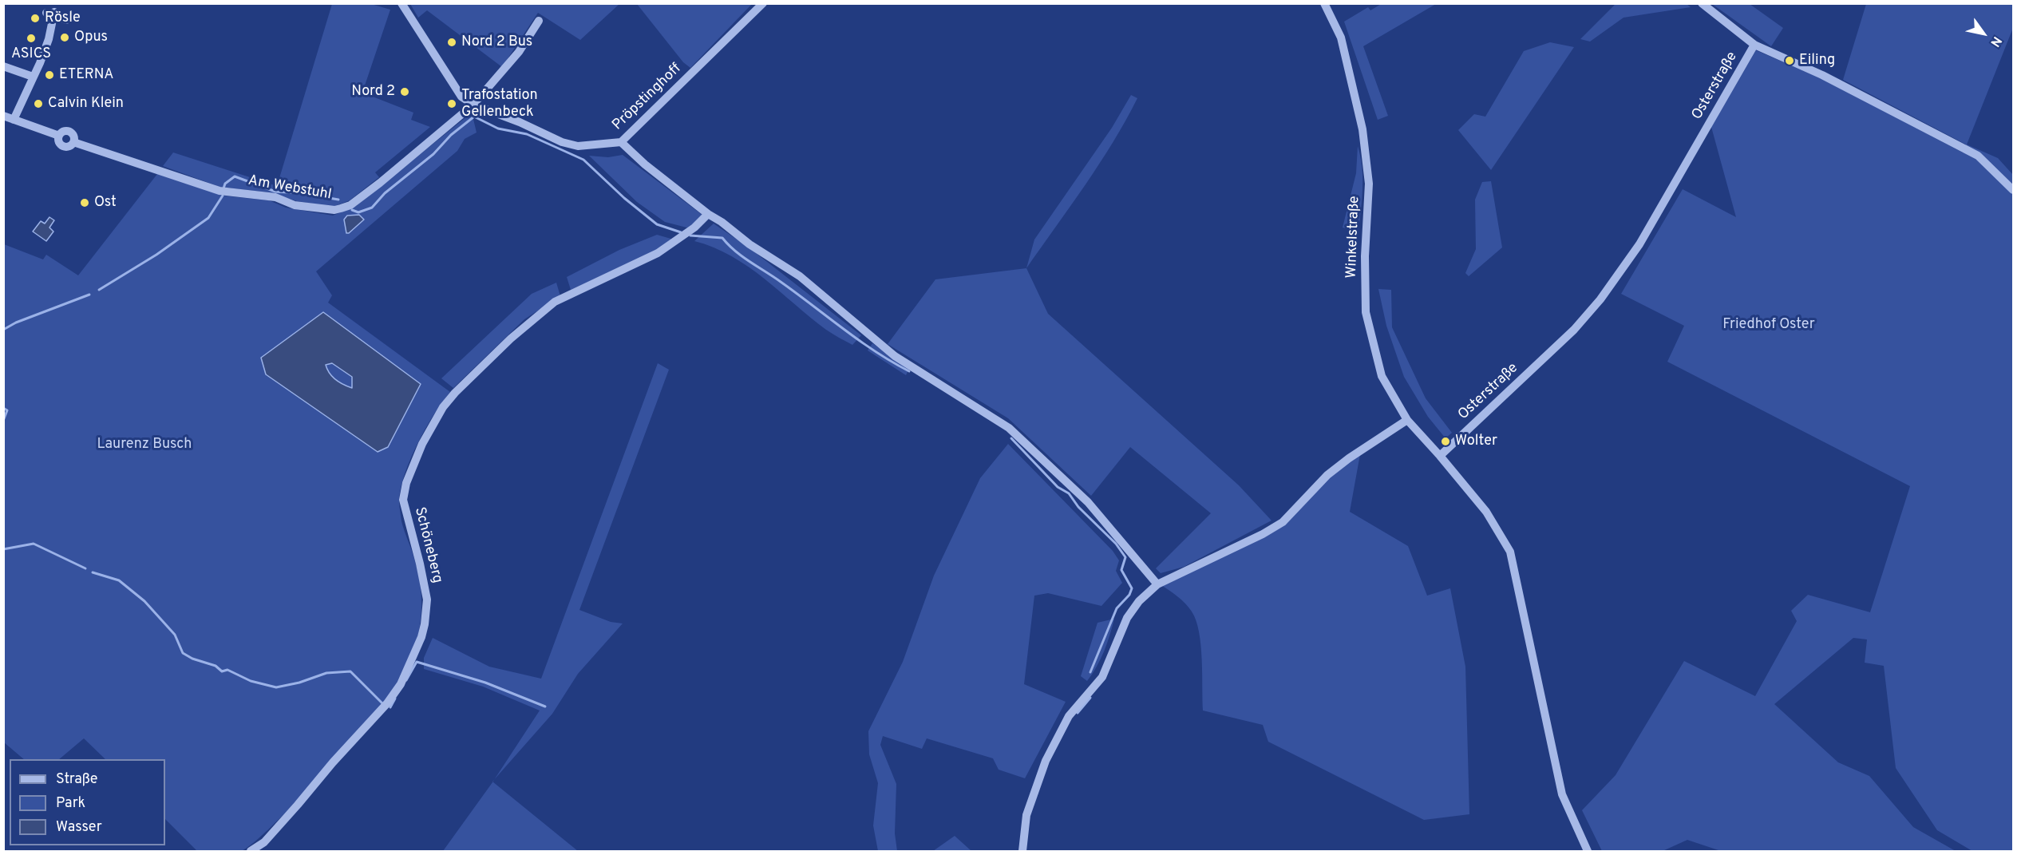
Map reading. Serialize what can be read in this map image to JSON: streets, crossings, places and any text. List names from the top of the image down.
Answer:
{
  "streets": {
    "street": [
      "Osterstraße",
      "Pröpstinghoff",
      "Am Webstuhl",
      "Winkelstraße",
      "Schöneberg"
    ]
  },
  "crossings": [
    ["Osterstraße", "Winkelstraße"],
    ["Pröpstinghoff", "Am Webstuhl"]
  ],
  "parks": ["Friedhof Oster", "Laurenz Busch"],
  "places": [
    "Rösle",
    "Opus",
    "ASICS",
    "Nord 2 Bus",
    "Eiling",
    "ETERNA",
    "Nord 2",
    "Calvin Klein",
    "Trafostation Gellenbeck",
    "Ost",
    "Wolter"
  ],
  "legend": ["Straße", "Park", "Wasser"],
  "north": "bottom right"
}
